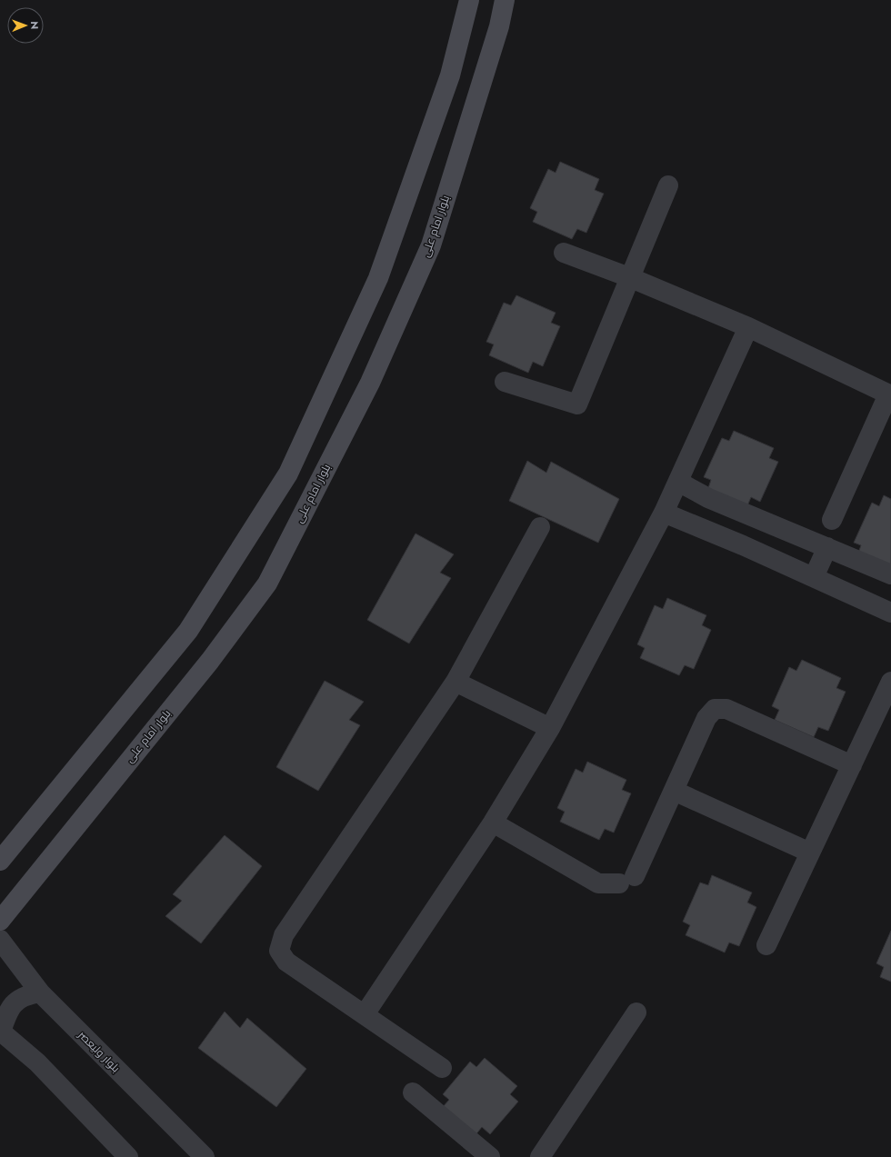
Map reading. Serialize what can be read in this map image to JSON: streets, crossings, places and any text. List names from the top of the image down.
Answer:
{
  "streets": {
    "main road": ["بلوار امام علی"],
    "street": ["بلوار ولیعصر"]
  },
  "north": "right"
}
